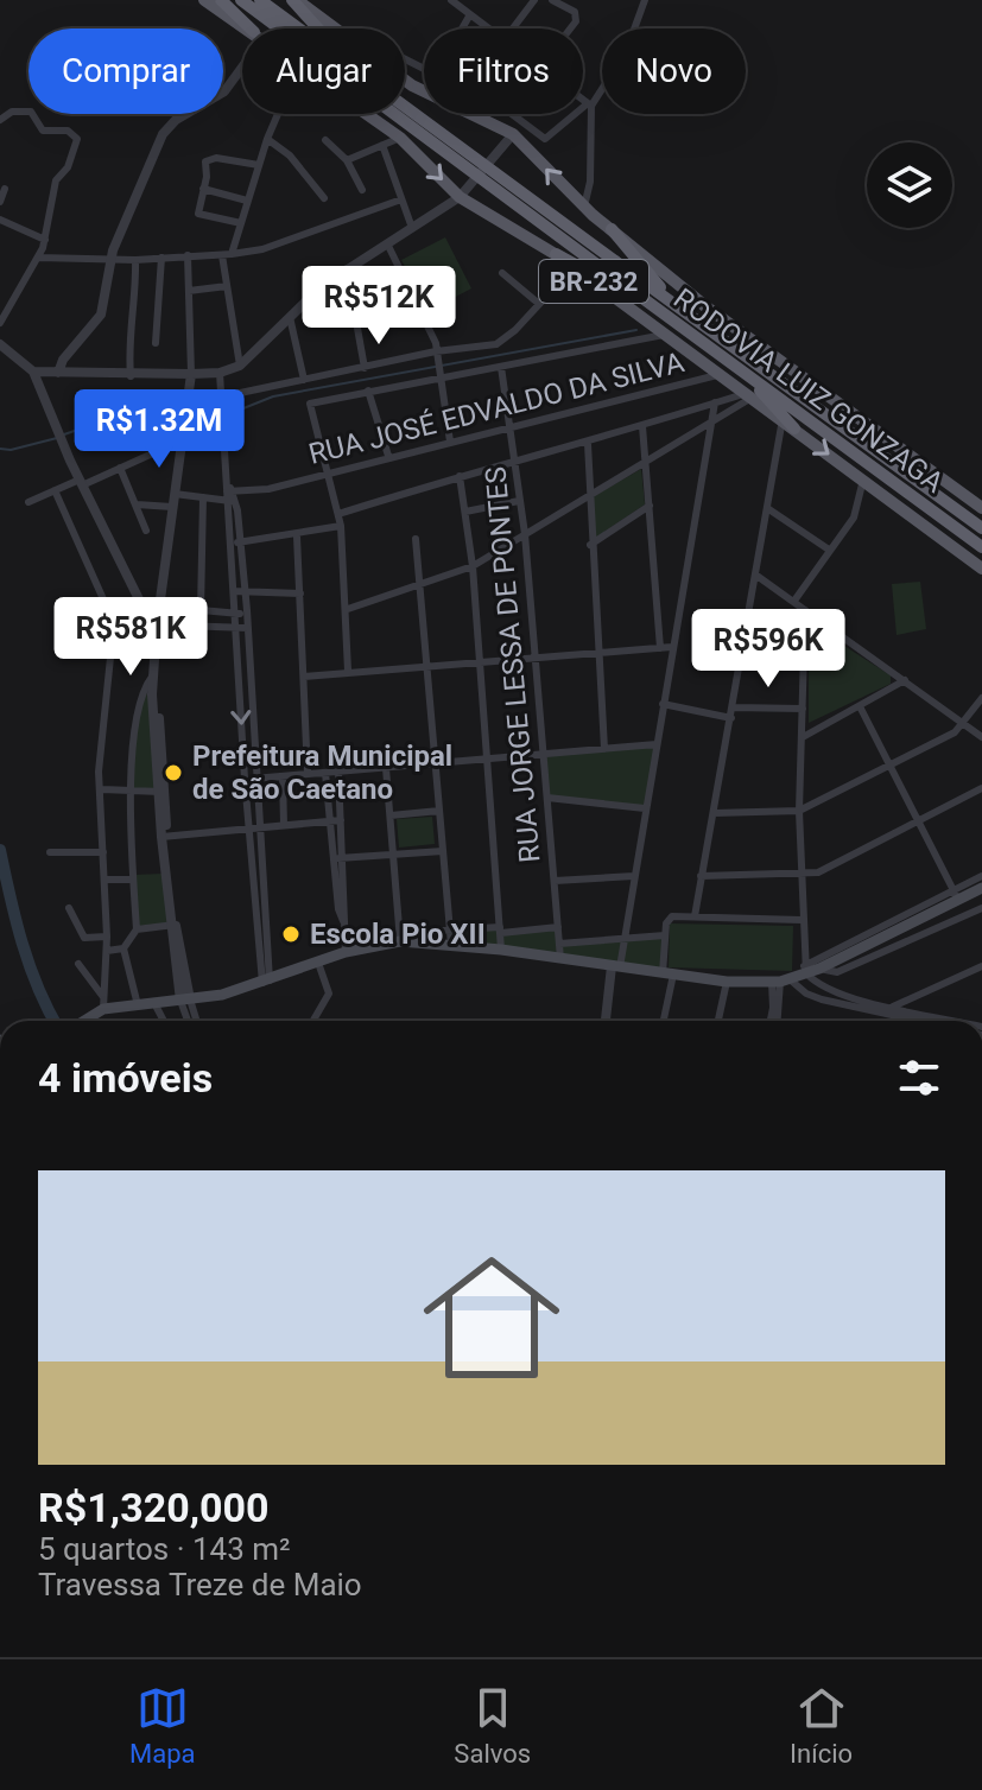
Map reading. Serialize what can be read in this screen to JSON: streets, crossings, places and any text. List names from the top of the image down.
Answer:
{
  "streets": {
    "highway": ["BR-232", "RODOVIA LUIZ GONZAGA"],
    "street": ["RUA JOSÉ EDVALDO DA SILVA", "RUA JORGE LESSA DE PONTES"]
  },
  "crossings": [
    ["BR-232", "RUA JOSÉ EDVALDO DA SILVA"],
    ["RUA JOSÉ EDVALDO DA SILVA", "RUA JORGE LESSA DE PONTES"]
  ],
  "places": ["Prefeitura Municipal de São Caetano", "Escola Pio XII"],
  "page": {
    "chip": [
      "Comprar",
      "Alugar",
      "Filtros",
      "Novo"
    ],
    "price": [
      "R$512K",
      "R$1.32M",
      "R$581K",
      "R$596K"
    ],
    "heading": "4 imóveis",
    "list": [
      {
        "name": "R$1,320,000",
        "note": "5 quartos · 143 m² · Travessa Treze de Maio"
      }
    ],
    "tabs": ["Mapa", "Salvos", "Início"]
  }
}
